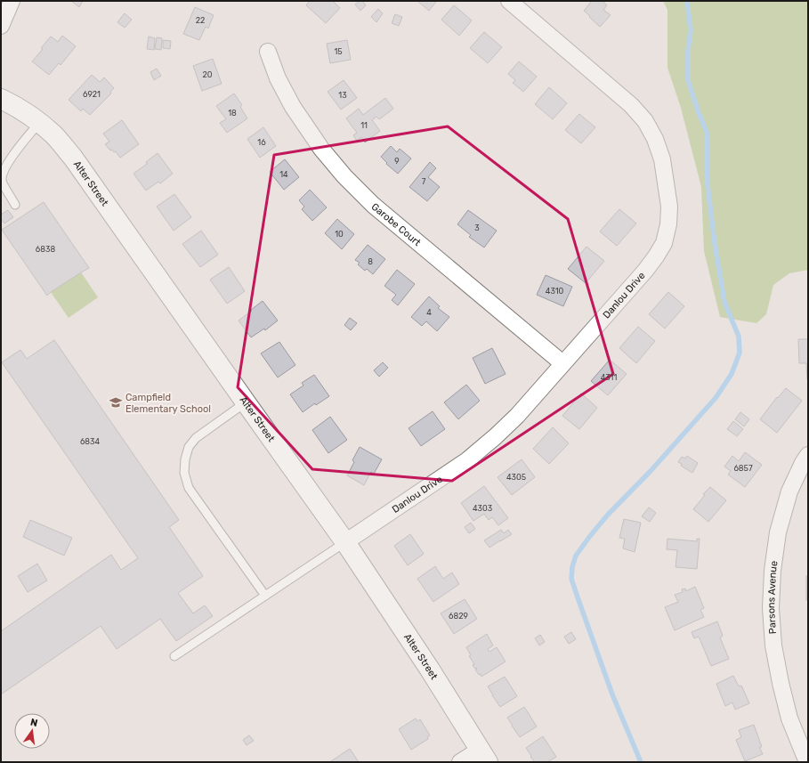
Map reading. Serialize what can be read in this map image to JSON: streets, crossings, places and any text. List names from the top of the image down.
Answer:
{
  "streets": {
    "street": [
      "Alter Street",
      "Garobe Court",
      "Danlou Drive",
      "Parsons Avenue"
    ]
  },
  "crossings": [
    ["Alter Street", "Danlou Drive"],
    ["Garobe Court", "Danlou Drive"]
  ],
  "places": {
    "school or university": ["Campfield Elementary School"]
  },
  "house_numbers": [
    "22",
    "15",
    "20",
    "6921",
    "13",
    "18",
    "11",
    "16",
    "9",
    "14",
    "7",
    "3",
    "10",
    "6838",
    "8",
    "4310",
    "4",
    "4311",
    "6834",
    "6857",
    "4305",
    "4303",
    "6829"
  ],
  "north": "top"
}
